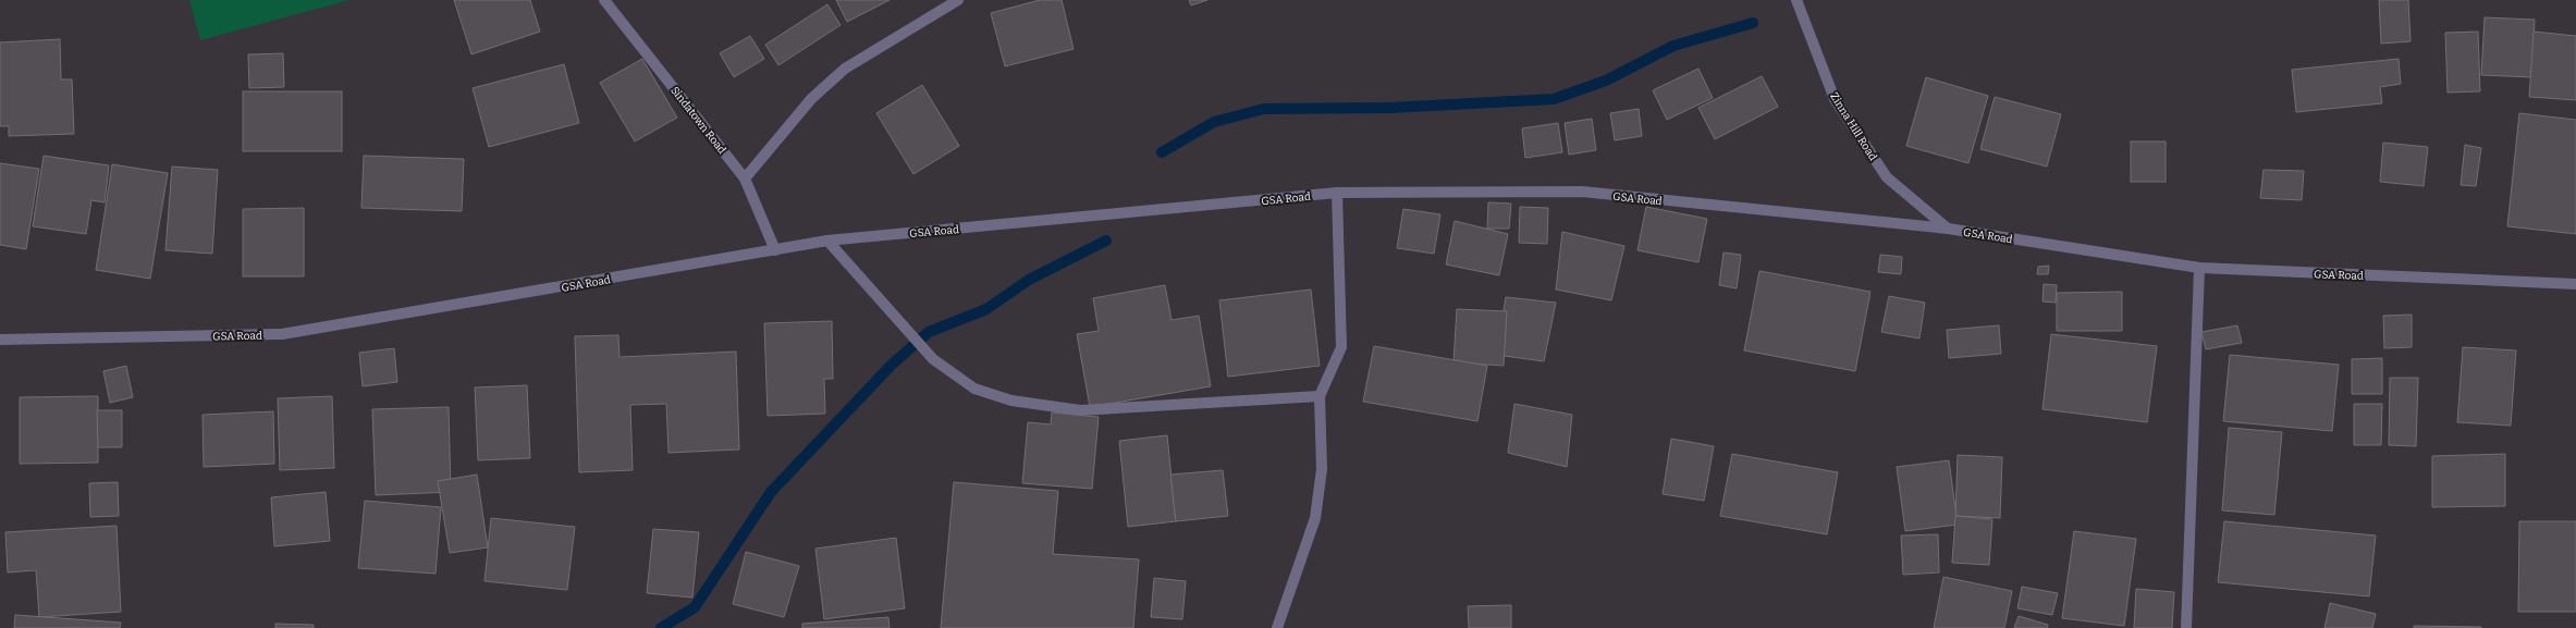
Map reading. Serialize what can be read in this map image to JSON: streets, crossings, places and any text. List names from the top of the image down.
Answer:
{
  "streets": {
    "street": ["Sindatown Road", "Zinna Hill Road", "GSA Road"]
  },
  "crossings": [
    ["Sindatown Road", "GSA Road"],
    ["Zinna Hill Road", "GSA Road"]
  ]
}
